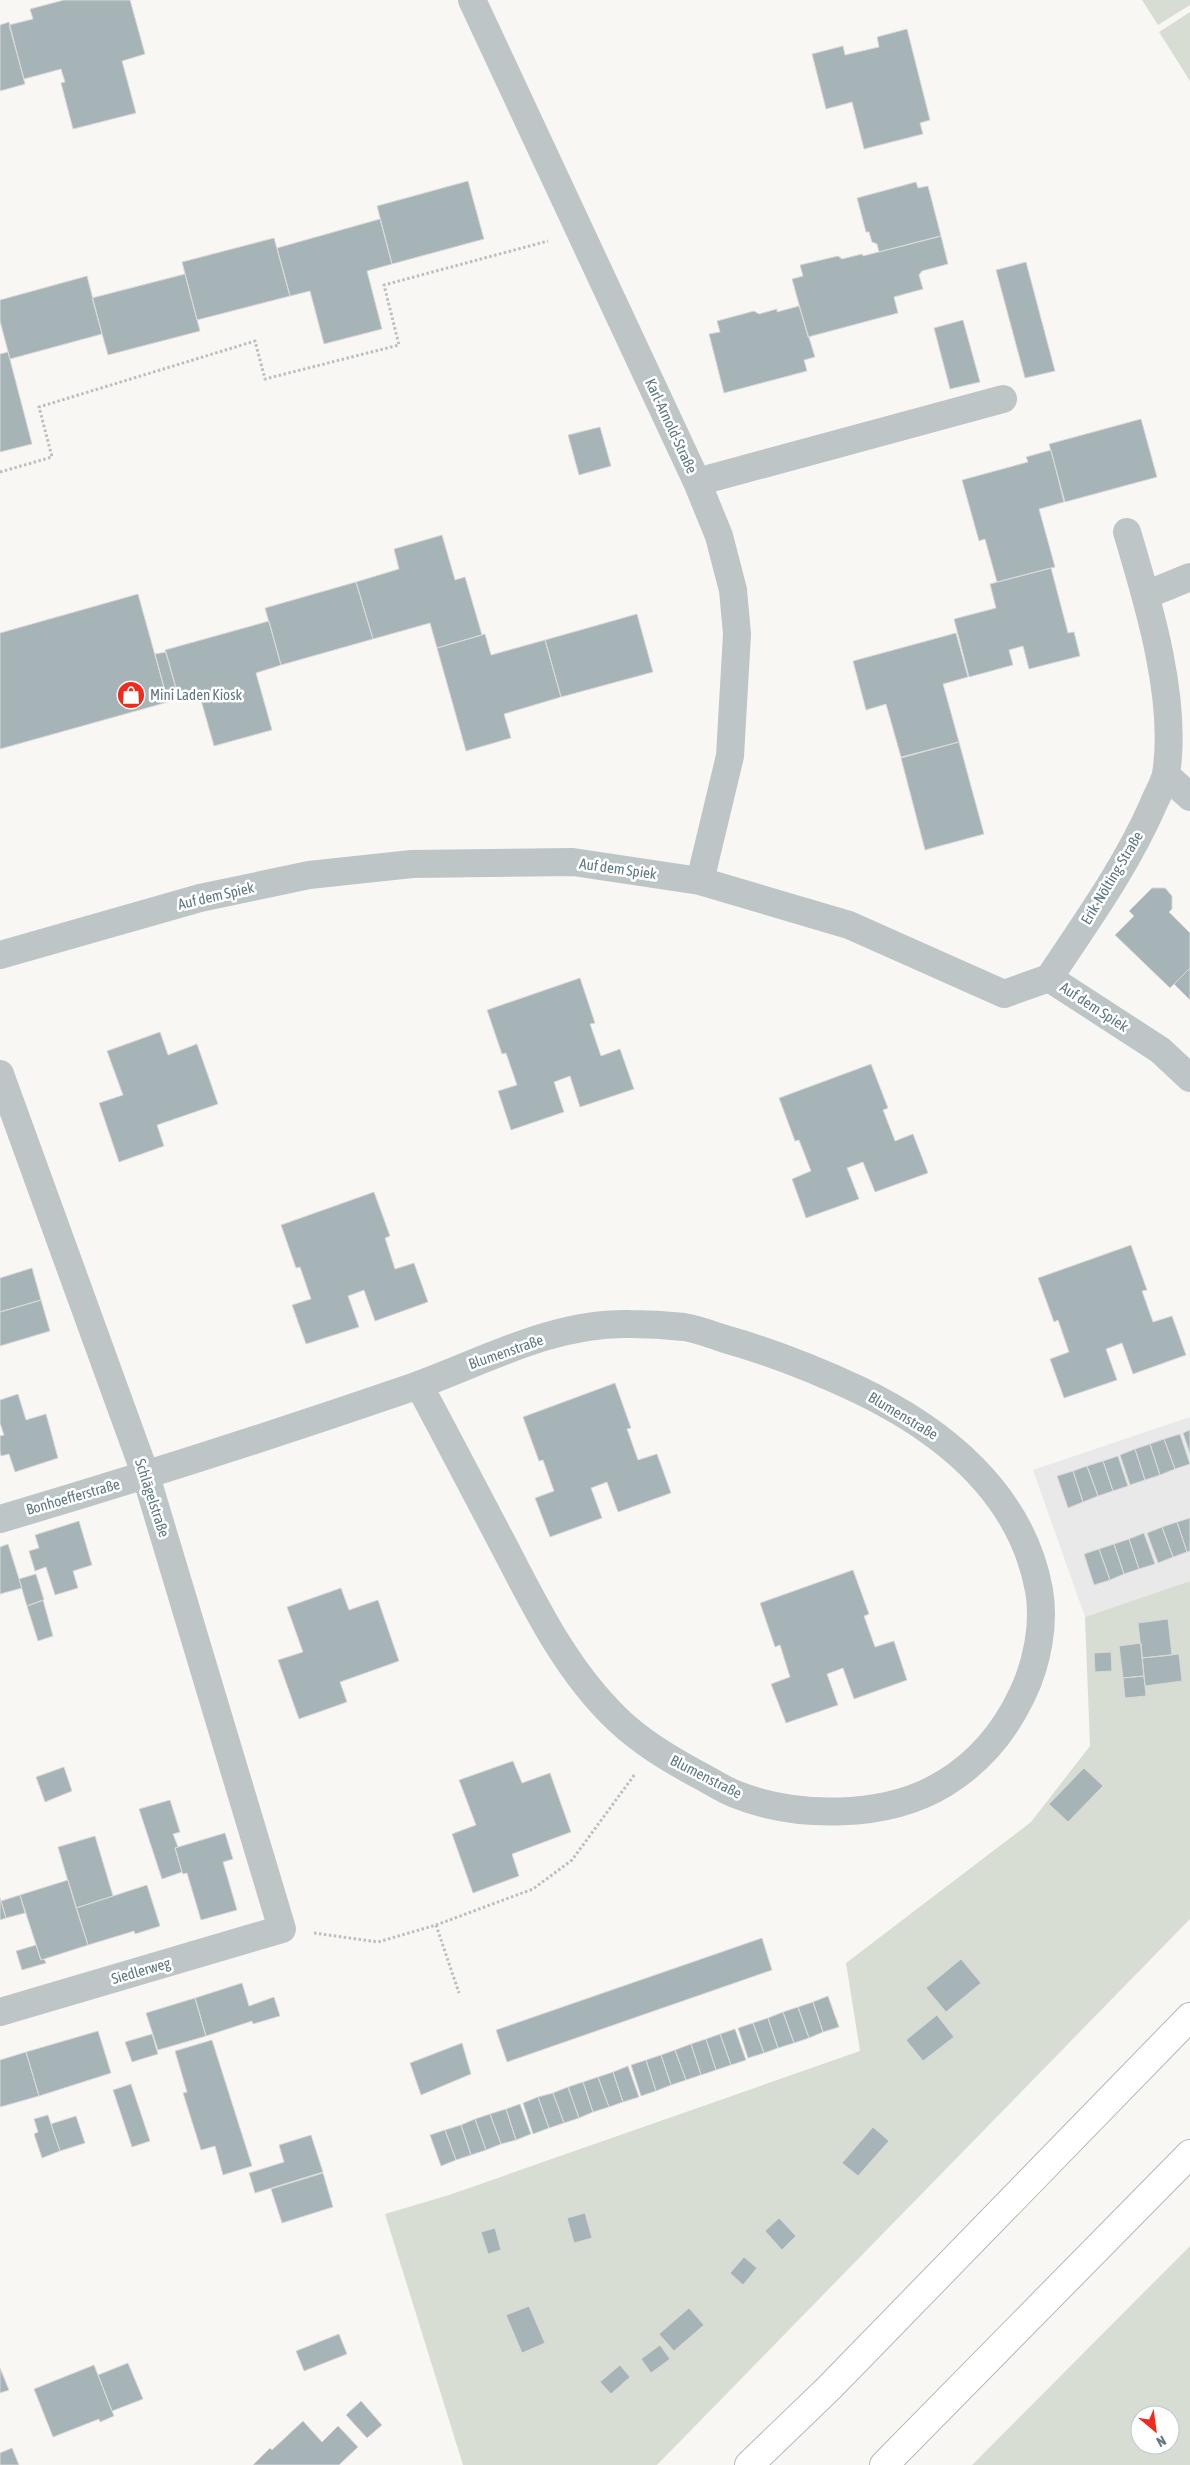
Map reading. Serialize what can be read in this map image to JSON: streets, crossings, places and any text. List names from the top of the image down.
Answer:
{
  "streets": {
    "street": [
      "Karl-Arnold-Straße",
      "Auf dem Spiek",
      "Erik-Nölting-Straße",
      "Blumenstraße",
      "Bonhoefferstraße",
      "Schlägelstraße",
      "Siedlerweg"
    ]
  },
  "crossings": [
    ["Karl-Arnold-Straße", "Auf dem Spiek"],
    ["Auf dem Spiek", "Erik-Nölting-Straße"],
    ["Blumenstraße", "Bonhoefferstraße"],
    ["Blumenstraße", "Schlägelstraße"],
    ["Bonhoefferstraße", "Schlägelstraße"],
    ["Schlägelstraße", "Siedlerweg"]
  ],
  "places": {
    "shop": ["Mini Laden Kiosk"]
  },
  "north": "bottom right"
}
